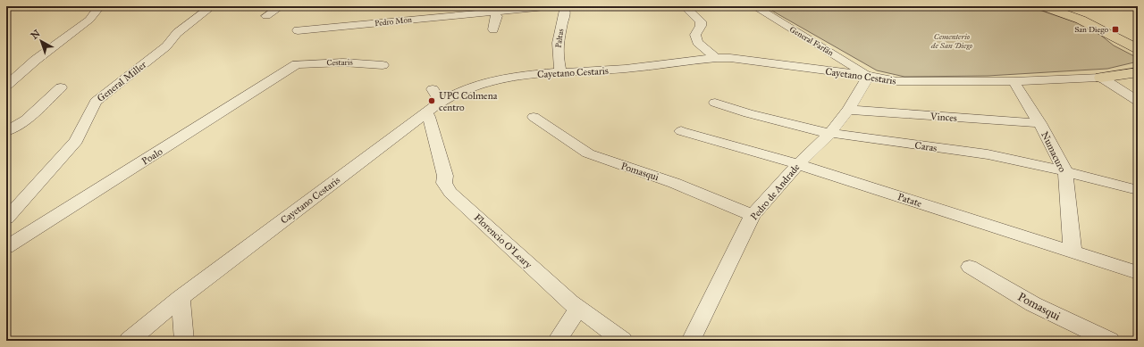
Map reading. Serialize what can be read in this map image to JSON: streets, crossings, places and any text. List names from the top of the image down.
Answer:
{
  "streets": {
    "street": [
      "Pedro Mon",
      "Paltas",
      "General Farfán",
      "Cestaris",
      "Cayetano Cestaris",
      "General Miller",
      "Vinces",
      "Caras",
      "Numacuro",
      "Poalo",
      "Pomasqui",
      "Pedro de Andrade",
      "Patate",
      "Florencio O'Leary"
    ]
  },
  "crossings": [
    ["Paltas", "Cayetano Cestaris"],
    ["General Farfán", "Cayetano Cestaris"],
    ["General Farfán", "Pedro de Andrade"],
    ["Cestaris", "Poalo"],
    ["Cayetano Cestaris", "Numacuro"],
    ["Cayetano Cestaris", "Pedro de Andrade"],
    ["Cayetano Cestaris", "Florencio O'Leary"],
    ["Vinces", "Numacuro"],
    ["Vinces", "Pedro de Andrade"],
    ["Caras", "Numacuro"],
    ["Caras", "Pedro de Andrade"],
    ["Numacuro", "Patate"],
    ["Pomasqui", "Pedro de Andrade"],
    ["Pedro de Andrade", "Patate"]
  ],
  "parks": ["Cementerio de San Diego"],
  "places": {
    "transit": ["San Diego"],
    "other": ["UPC Colmena centro"]
  },
  "north": "top left"
}
